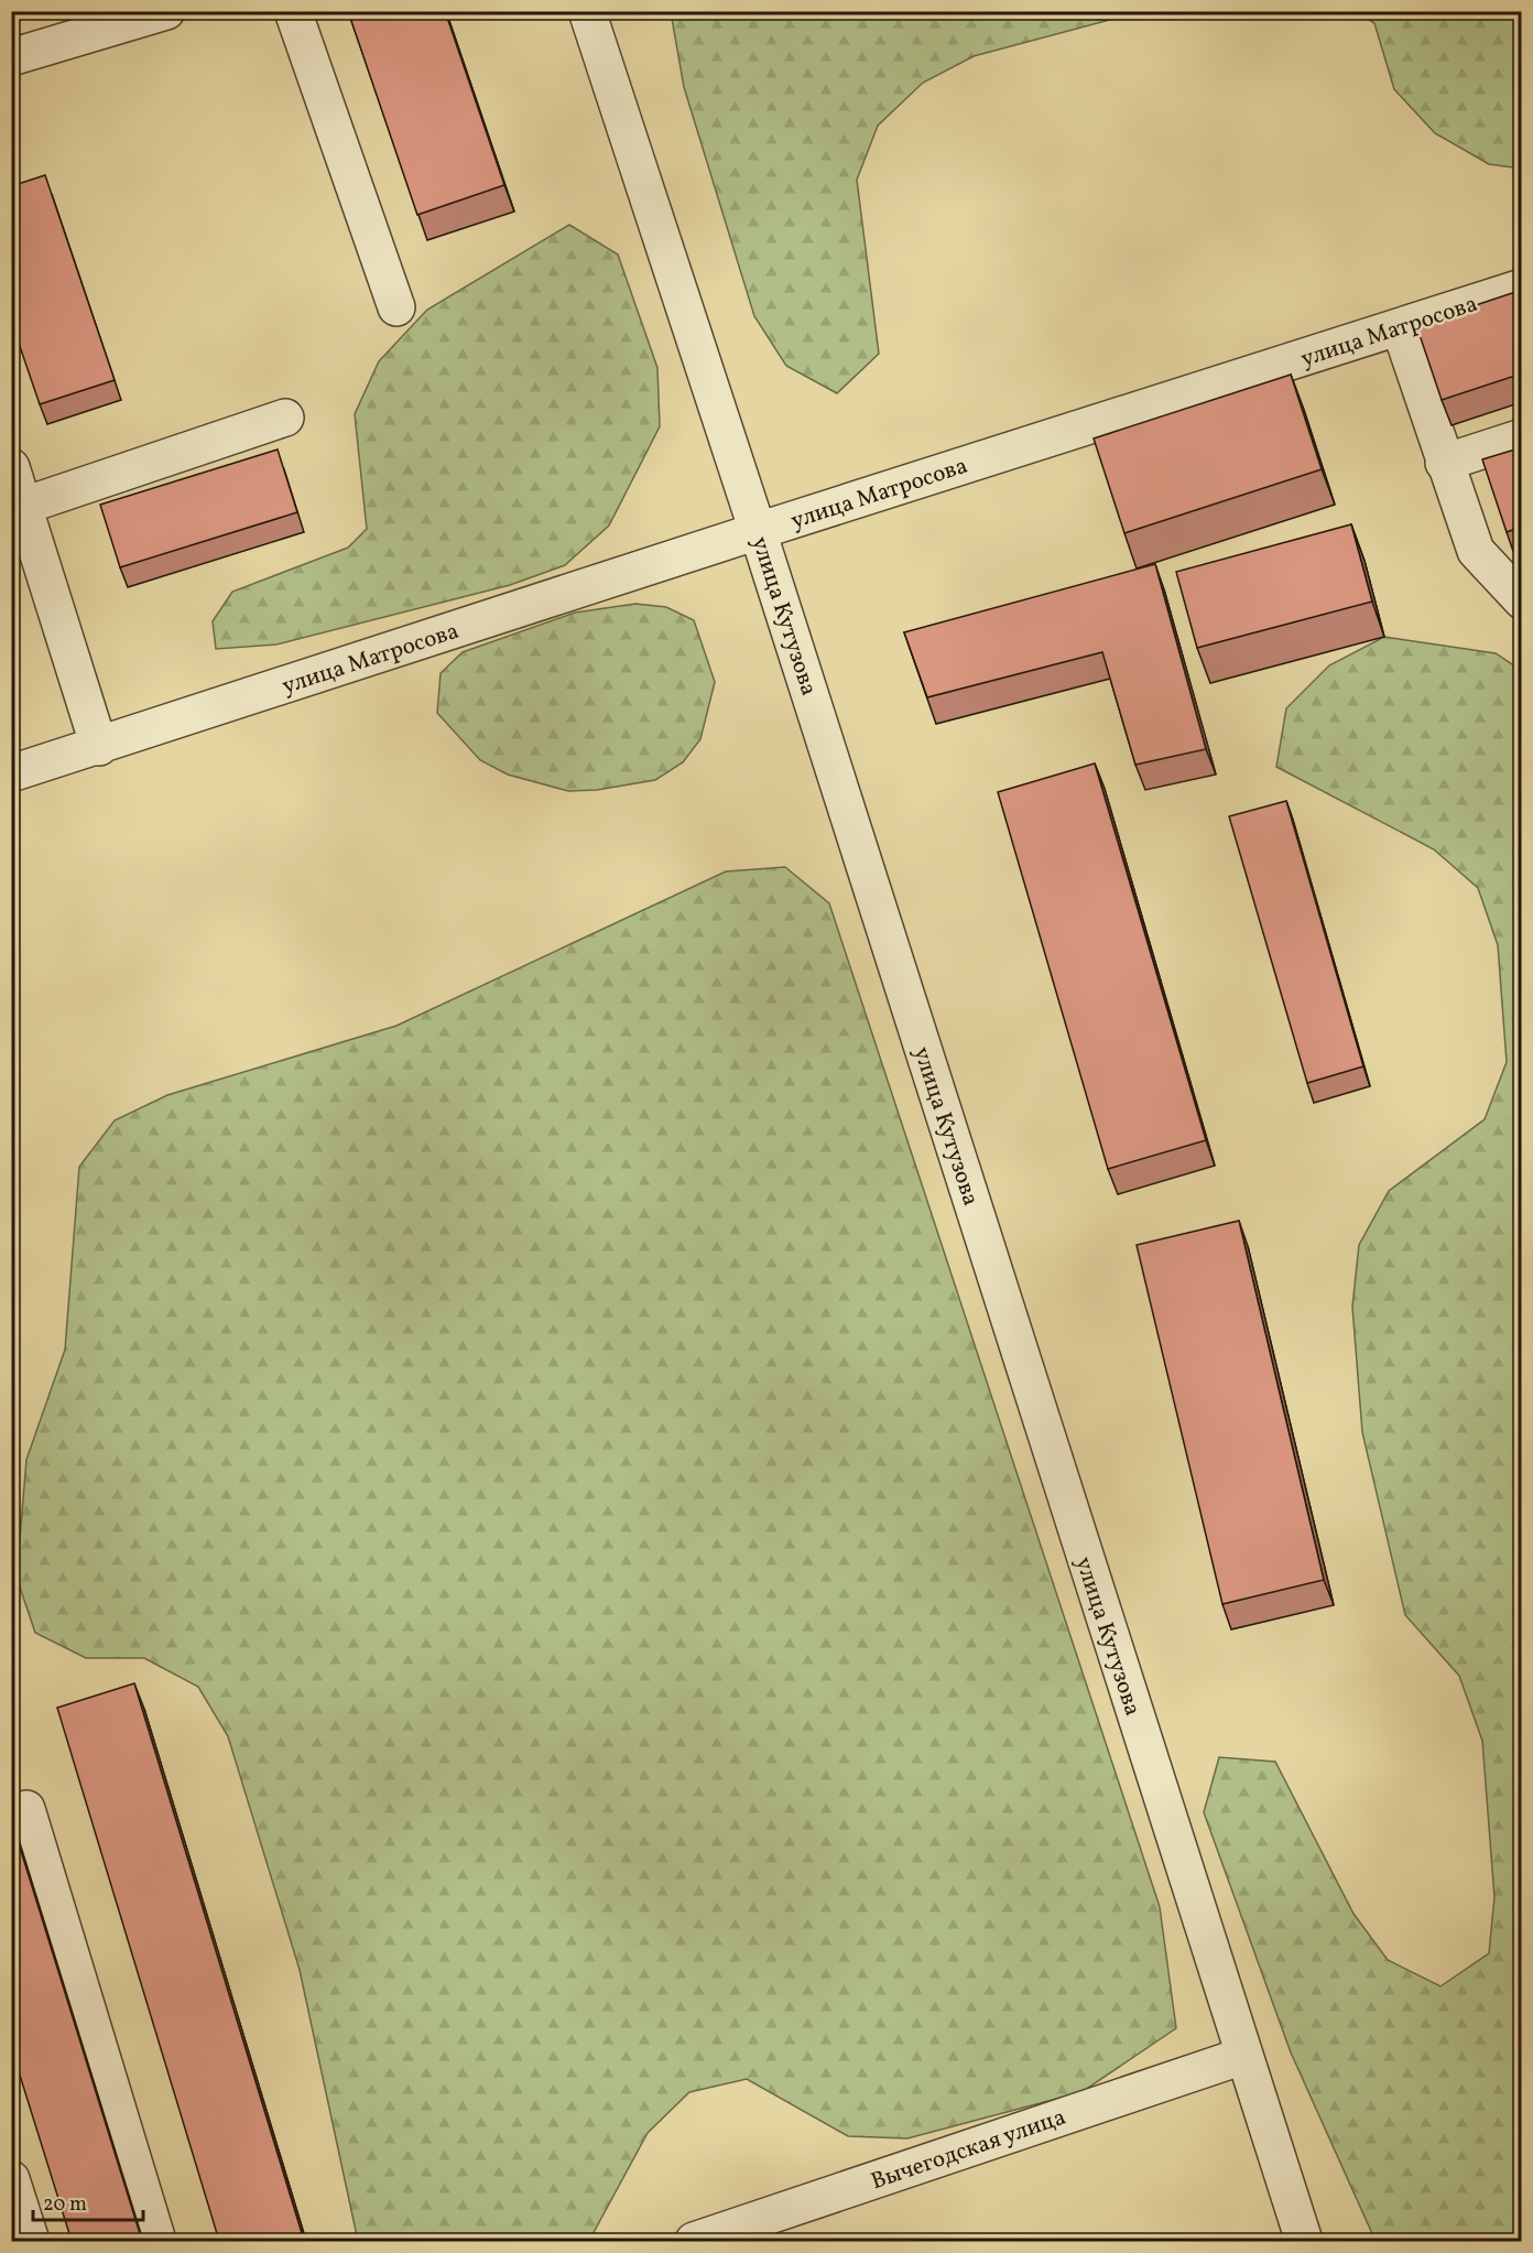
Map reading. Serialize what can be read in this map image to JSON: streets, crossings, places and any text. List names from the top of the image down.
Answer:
{
  "streets": {
    "street": ["улица Матросова", "улица Кутузова", "Вычегодская улица"]
  },
  "crossings": [
    ["улица Матросова", "улица Кутузова"],
    ["улица Кутузова", "Вычегодская улица"]
  ],
  "scale_bar": "20 m"
}
